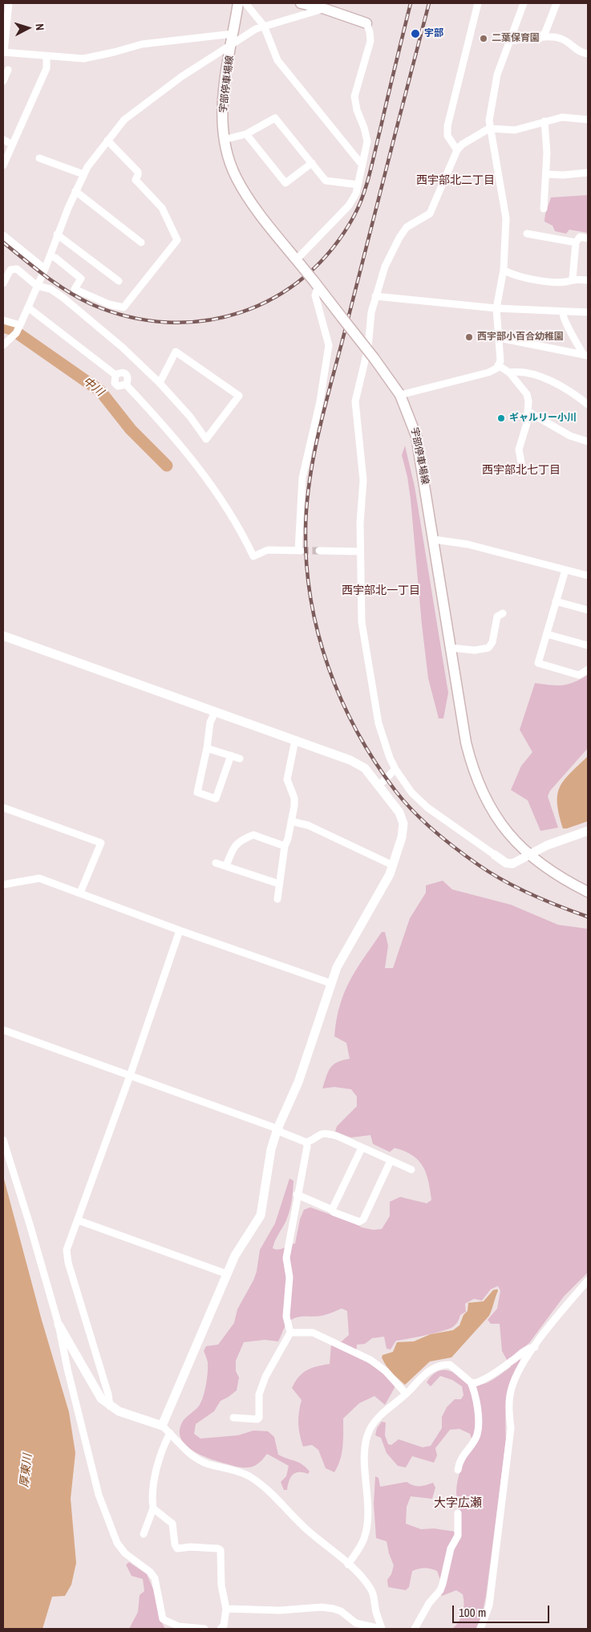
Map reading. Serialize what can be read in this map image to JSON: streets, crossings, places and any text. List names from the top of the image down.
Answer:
{
  "streets": {
    "main road": ["宇部停車場線"]
  },
  "districts": [
    "西宇部北二丁目",
    "西宇部北七丁目",
    "西宇部北一丁目",
    "大字広瀬"
  ],
  "water": ["中川", "厚東川"],
  "places": [
    "宇部",
    "二葉保育園",
    "西宇部小百合幼稚園",
    "ギャルリー小川"
  ],
  "scale_bar": "100 m",
  "north": "right"
}
